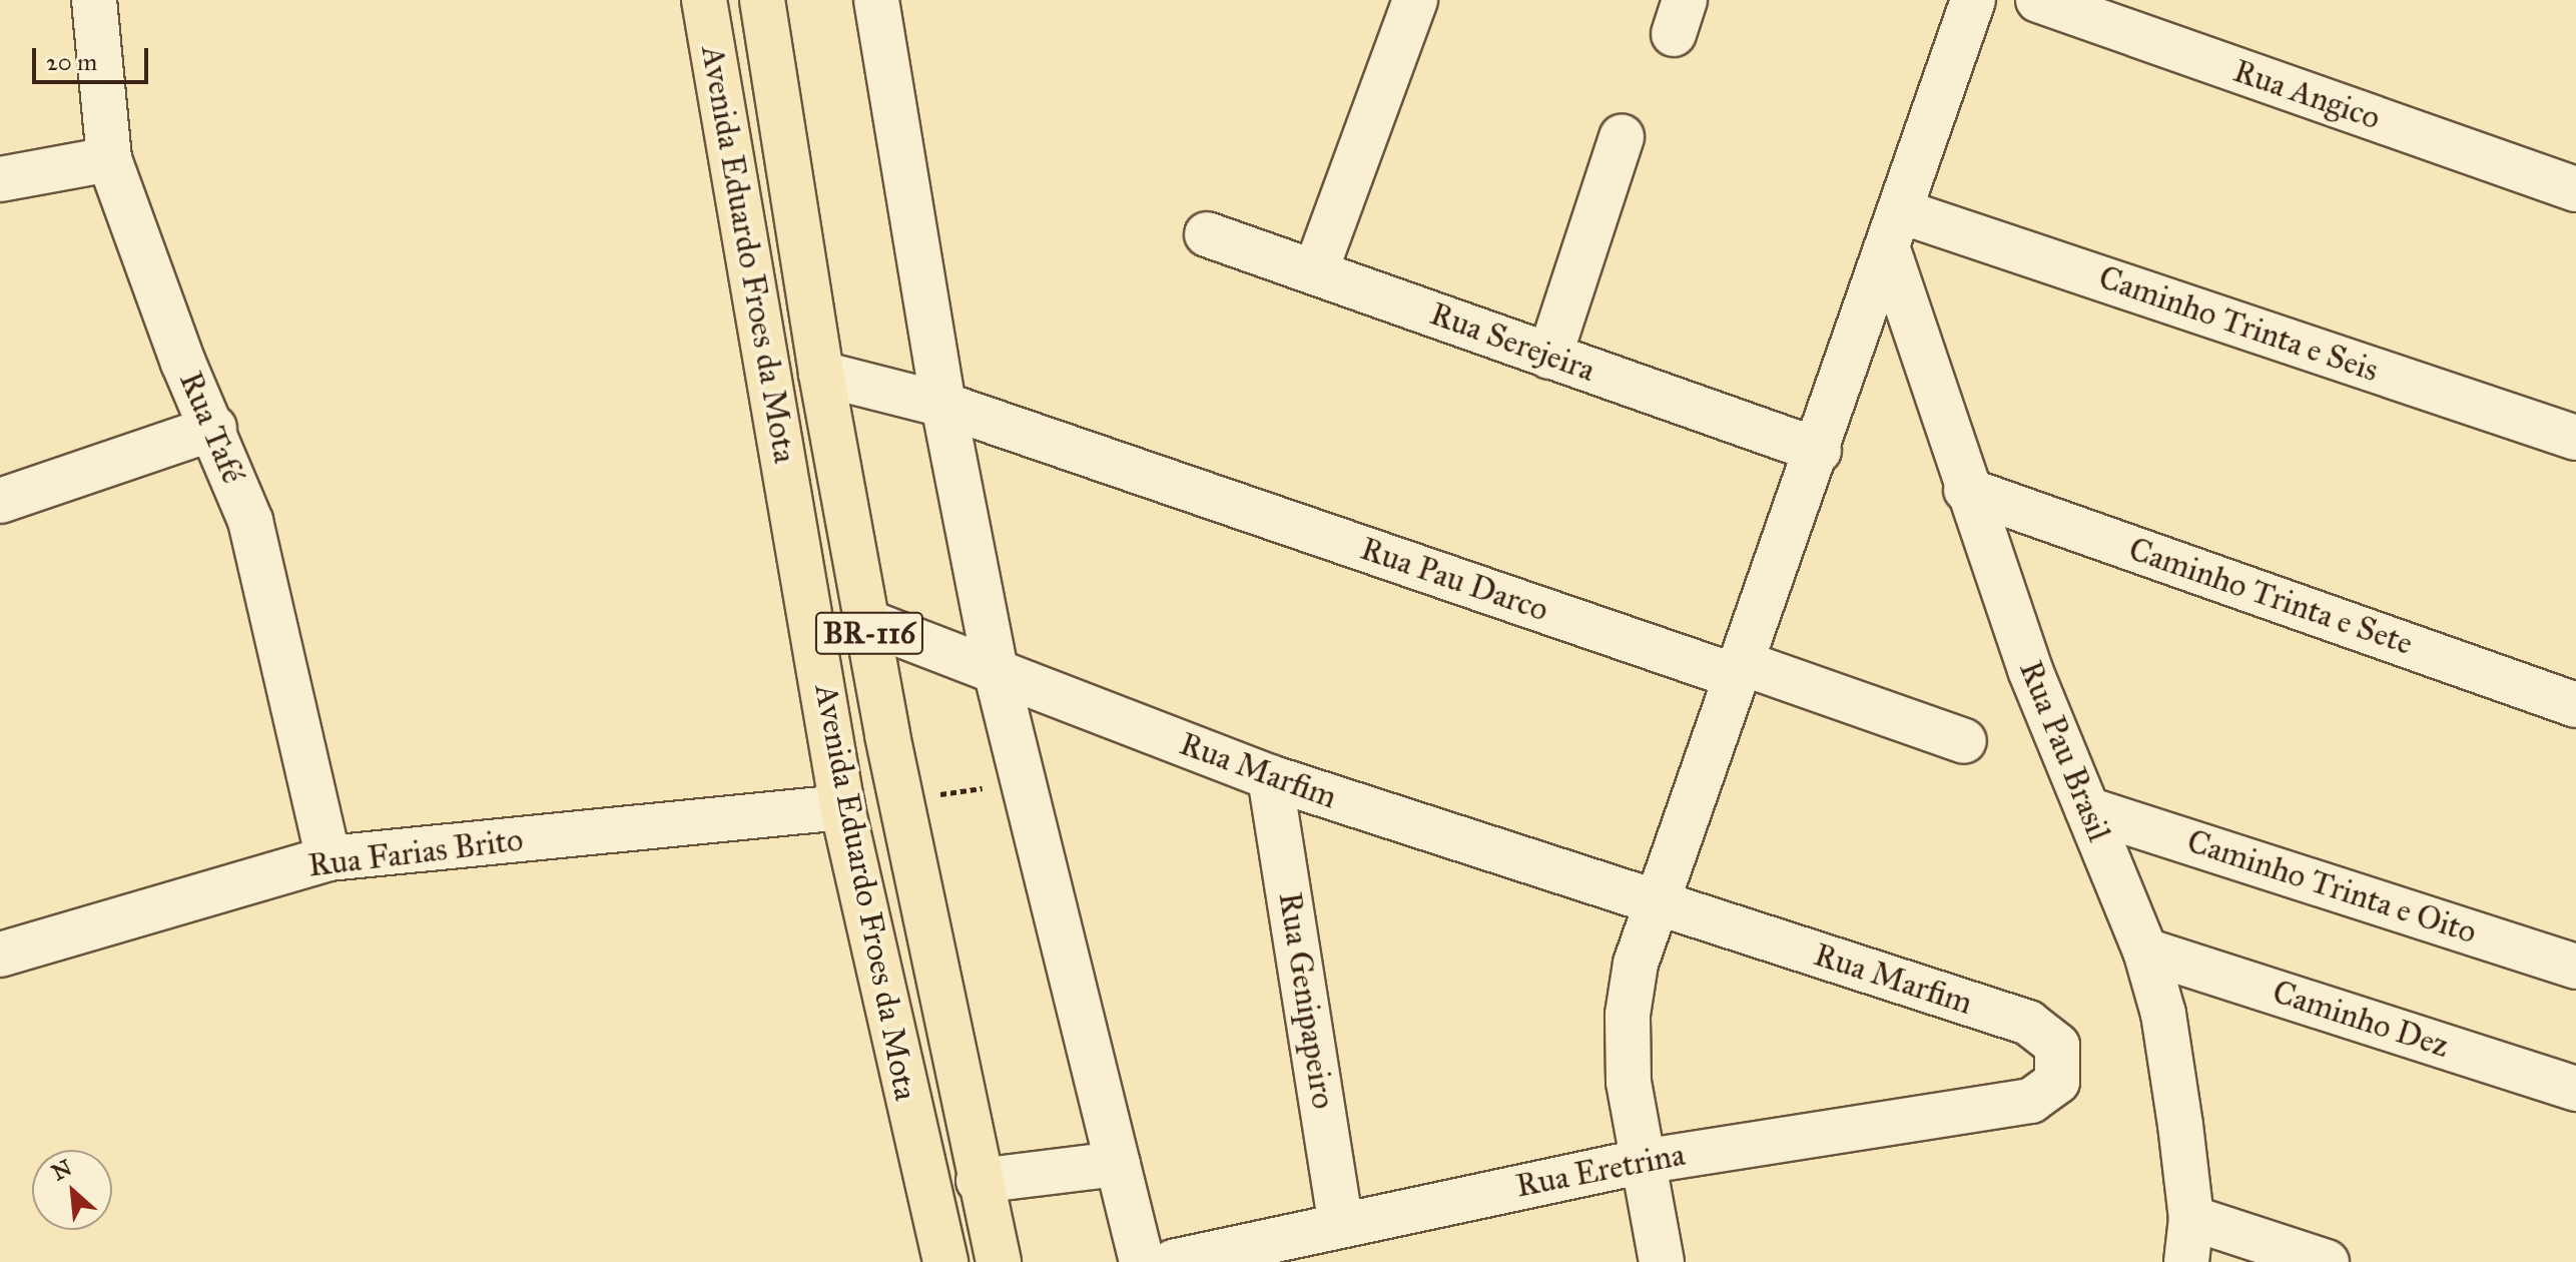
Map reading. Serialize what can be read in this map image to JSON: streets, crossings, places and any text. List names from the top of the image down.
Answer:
{
  "streets": {
    "highway": ["Avenida Eduardo Froes da Mota", "BR-116"],
    "street": [
      "Rua Angico",
      "Caminho Trinta e Seis",
      "Rua Serejeira",
      "Rua Tafé",
      "Rua Pau Darco",
      "Caminho Trinta e Sete",
      "Rua Pau Brasil",
      "Rua Marfim",
      "Rua Farias Brito",
      "Caminho Trinta e Oito",
      "Rua Genipapeiro",
      "Caminho Dez",
      "Rua Eretrina"
    ]
  },
  "crossings": [
    ["Avenida Eduardo Froes da Mota", "Rua Pau Darco"],
    ["Avenida Eduardo Froes da Mota", "Rua Marfim"],
    ["Avenida Eduardo Froes da Mota", "Rua Farias Brito"],
    ["Caminho Trinta e Seis", "Rua Pau Brasil"],
    ["Rua Tafé", "Rua Farias Brito"],
    ["Caminho Trinta e Sete", "Rua Pau Brasil"],
    ["Rua Pau Brasil", "Caminho Trinta e Oito"],
    ["Rua Pau Brasil", "Caminho Dez"],
    ["Rua Marfim", "Rua Genipapeiro"],
    ["Rua Marfim", "Rua Eretrina"],
    ["Rua Genipapeiro", "Rua Eretrina"]
  ],
  "scale_bar": "20 m",
  "north": "top left"
}
